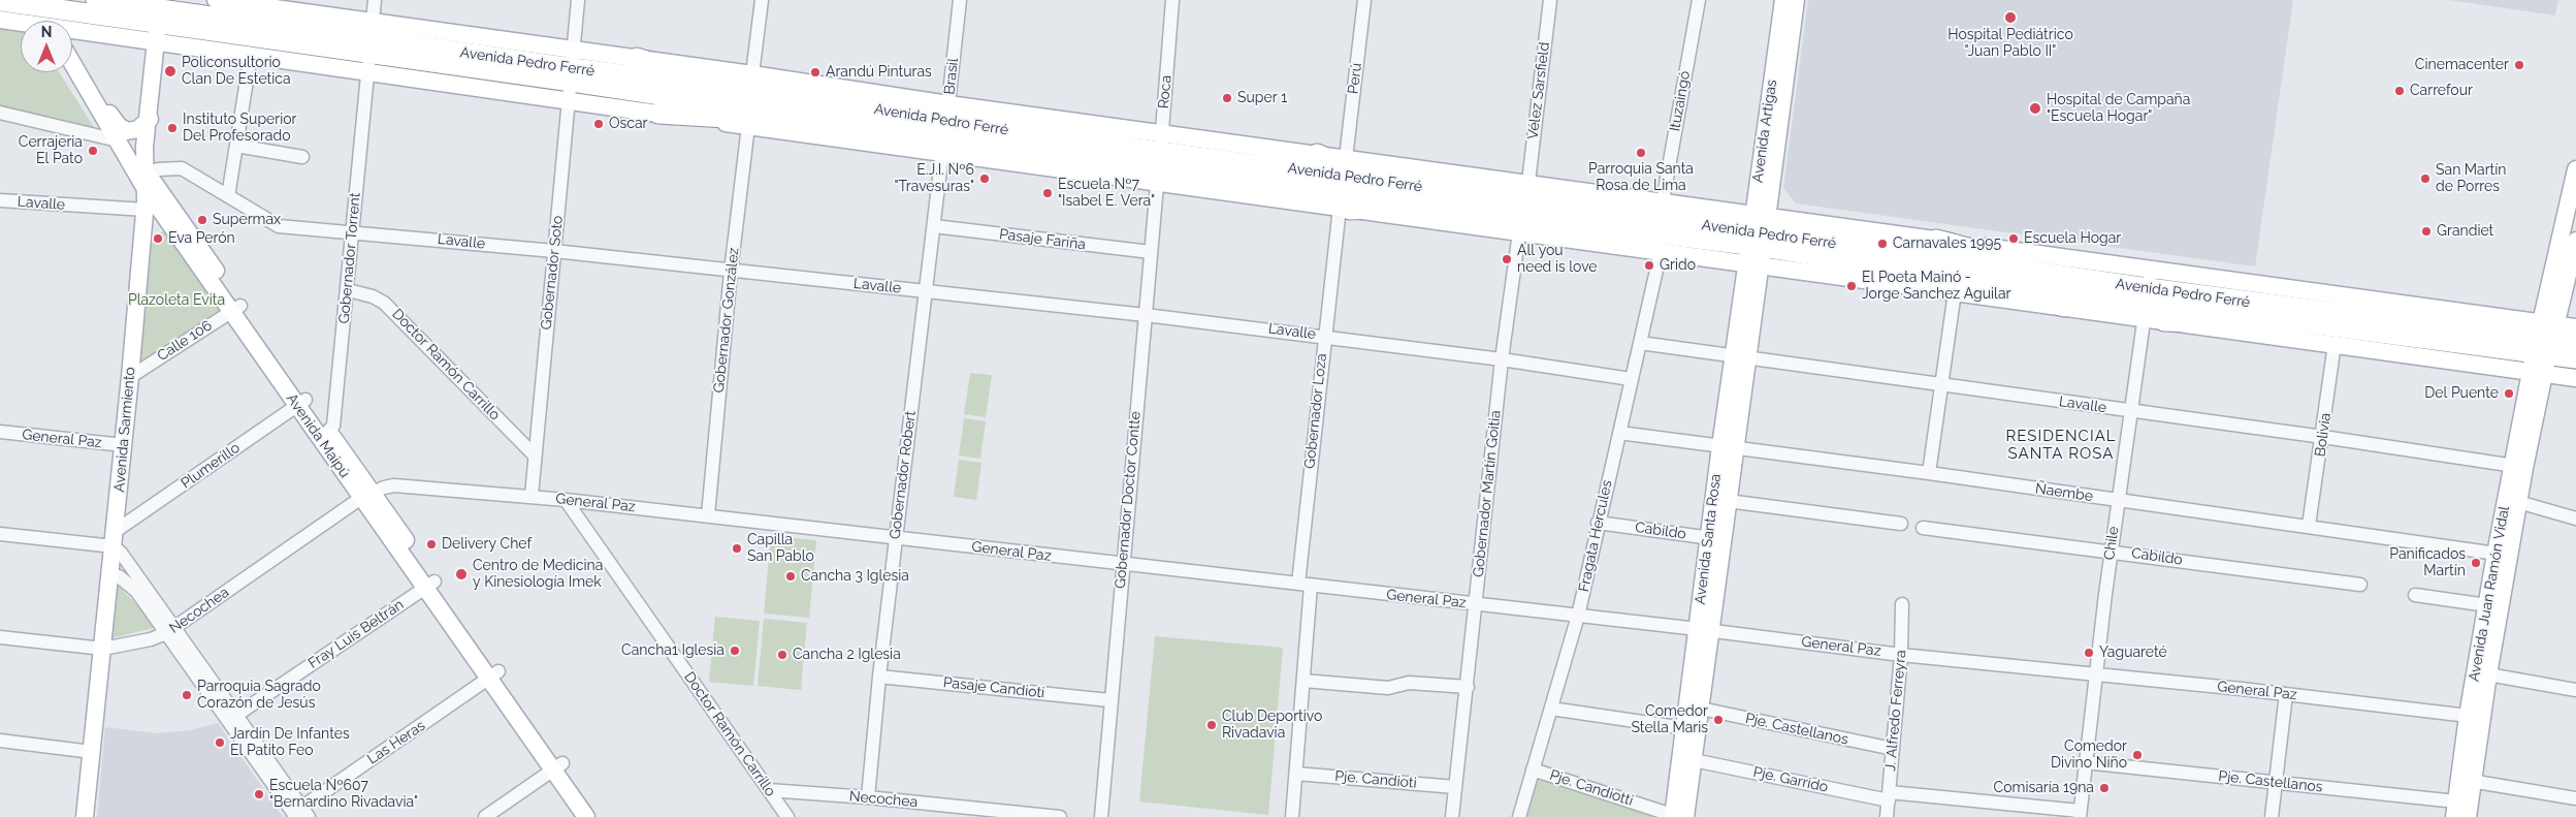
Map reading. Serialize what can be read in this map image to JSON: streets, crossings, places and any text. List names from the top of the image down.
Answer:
{
  "streets": {
    "highway": ["Avenida Pedro Ferré"],
    "main road": [
      "Avenida Artigas",
      "Avenida Sarmiento",
      "Avenida Maipú",
      "Avenida Santa Rosa",
      "Avenida Juan Ramón Vidal"
    ],
    "street": [
      "Brasil",
      "Perú",
      "Vélez Sarsfield",
      "Roca",
      "Ituzaingó",
      "Lavalle",
      "Pasaje Fariña",
      "Gobernador Torrent",
      "Gobernador Soto",
      "Gobernador González",
      "Calle 106",
      "Doctor Ramón Carrillo",
      "Gobernador Loza",
      "Bolivia",
      "General Paz",
      "Plumerillo",
      "Gobernador Robert",
      "Ñaembe",
      "Gobernador Martín Goitia",
      "Gobernador Doctor Contte",
      "Cabildo",
      "Fragata Hercules",
      "Chile",
      "Necochea",
      "Fray Luis Beltrán",
      "Pasaje Candioti",
      "J. Alfredo Ferreyra",
      "Pje. Castellanos",
      "Las Heras",
      "Pje. Candioti",
      "Pje. Garrido",
      "Pje. Candiotti"
    ]
  },
  "crossings": [
    ["Avenida Pedro Ferré", "Brasil"],
    ["Avenida Pedro Ferré", "Perú"],
    ["Avenida Pedro Ferré", "Vélez Sarsfield"],
    ["Avenida Pedro Ferré", "Roca"],
    ["Avenida Pedro Ferré", "Ituzaingó"],
    ["Avenida Pedro Ferré", "Avenida Artigas"],
    ["Avenida Pedro Ferré", "Gobernador Torrent"],
    ["Avenida Pedro Ferré", "Gobernador Soto"],
    ["Avenida Pedro Ferré", "Gobernador González"],
    ["Avenida Pedro Ferré", "Gobernador Loza"],
    ["Avenida Pedro Ferré", "Avenida Sarmiento"],
    ["Avenida Pedro Ferré", "Bolivia"],
    ["Avenida Pedro Ferré", "Gobernador Robert"],
    ["Avenida Pedro Ferré", "Gobernador Martín Goitia"],
    ["Avenida Pedro Ferré", "Gobernador Doctor Contte"],
    ["Avenida Pedro Ferré", "Fragata Hercules"],
    ["Avenida Pedro Ferré", "Avenida Santa Rosa"],
    ["Avenida Pedro Ferré", "Chile"],
    ["Avenida Pedro Ferré", "Avenida Juan Ramón Vidal"],
    ["Brasil", "Gobernador Robert"],
    ["Vélez Sarsfield", "Gobernador Martín Goitia"],
    ["Roca", "Gobernador Doctor Contte"],
    ["Avenida Artigas", "Avenida Santa Rosa"],
    ["Lavalle", "Gobernador Torrent"],
    ["Lavalle", "Gobernador Soto"],
    ["Lavalle", "Gobernador González"],
    ["Lavalle", "Gobernador Loza"],
    ["Lavalle", "Avenida Sarmiento"],
    ["Lavalle", "Bolivia"],
    ["Lavalle", "Avenida Maipú"],
    ["Lavalle", "Gobernador Robert"],
    ["Lavalle", "Gobernador Martín Goitia"],
    ["Lavalle", "Gobernador Doctor Contte"],
    ["Lavalle", "Fragata Hercules"],
    ["Lavalle", "Avenida Santa Rosa"],
    ["Lavalle", "Chile"],
    ["Lavalle", "Avenida Juan Ramón Vidal"],
    ["Pasaje Fariña", "Gobernador Robert"],
    ["Pasaje Fariña", "Gobernador Doctor Contte"],
    ["Gobernador Torrent", "Doctor Ramón Carrillo"],
    ["Gobernador Torrent", "Avenida Maipú"],
    ["Gobernador Soto", "Doctor Ramón Carrillo"],
    ["Gobernador Soto", "General Paz"],
    ["Gobernador González", "General Paz"],
    ["Calle 106", "Avenida Sarmiento"],
    ["Calle 106", "Avenida Maipú"],
    ["Doctor Ramón Carrillo", "General Paz"],
    ["Doctor Ramón Carrillo", "Necochea"],
    ["Gobernador Loza", "General Paz"],
    ["Gobernador Loza", "Pje. Candioti"],
    ["Avenida Sarmiento", "Avenida Maipú"],
    ["Avenida Sarmiento", "General Paz"],
    ["Avenida Sarmiento", "Plumerillo"],
    ["Avenida Sarmiento", "Necochea"],
    ["Bolivia", "Ñaembe"],
    ["Avenida Maipú", "General Paz"],
    ["Avenida Maipú", "Plumerillo"],
    ["Avenida Maipú", "Necochea"],
    ["Avenida Maipú", "Fray Luis Beltrán"],
    ["Avenida Maipú", "Las Heras"],
    ["General Paz", "Gobernador Robert"],
    ["General Paz", "Gobernador Martín Goitia"],
    ["General Paz", "Gobernador Doctor Contte"],
    ["General Paz", "Fragata Hercules"],
    ["General Paz", "Avenida Santa Rosa"],
    ["General Paz", "Chile"],
    ["General Paz", "Avenida Juan Ramón Vidal"],
    ["General Paz", "Necochea"],
    ["General Paz", "J. Alfredo Ferreyra"],
    ["Gobernador Robert", "Necochea"],
    ["Gobernador Robert", "Pasaje Candioti"],
    ["Ñaembe", "Fragata Hercules"],
    ["Ñaembe", "Avenida Santa Rosa"],
    ["Ñaembe", "Chile"],
    ["Ñaembe", "Avenida Juan Ramón Vidal"],
    ["Gobernador Martín Goitia", "Pje. Candioti"],
    ["Gobernador Doctor Contte", "Pasaje Candioti"],
    ["Cabildo", "Fragata Hercules"],
    ["Cabildo", "Avenida Santa Rosa"],
    ["Cabildo", "Chile"],
    ["Fragata Hercules", "Pje. Candiotti"],
    ["Avenida Santa Rosa", "Pje. Castellanos"],
    ["Avenida Santa Rosa", "Pje. Garrido"],
    ["Avenida Santa Rosa", "Pje. Candiotti"],
    ["Chile", "Pje. Castellanos"],
    ["Chile", "Pje. Garrido"],
    ["Avenida Juan Ramón Vidal", "Pje. Castellanos"],
    ["J. Alfredo Ferreyra", "Pje. Castellanos"],
    ["J. Alfredo Ferreyra", "Pje. Garrido"]
  ],
  "districts": ["RESIDENCIAL SANTA ROSA"],
  "parks": ["Plazoleta Evita"],
  "places": [
    "Hospital Pediátrico \"Juan Pablo II\"",
    "Cinemacenter",
    "Policonsultorio Clan De Estetica",
    "Arandú Pinturas",
    "Carrefour",
    "Super 1",
    "Hospital de Campaña \"Escuela Hogar\"",
    "Oscar",
    "Instituto Superior Del Profesorado",
    "Cerrajeria El Pato",
    "Parroquia Santa Rosa de Lima",
    "E.J.I. Nº6 \"Travesuras\"",
    "San Martín de Porres",
    "Escuela Nº7 \"Isabel E. Vera\"",
    "Supermax",
    "Grandiet",
    "Eva Perón",
    "Escuela Hogar",
    "Carnavales 1995",
    "All you need is love",
    "Grido",
    "El Poeta Mainó - Jorge Sanchez Aguilar",
    "Del Puente",
    "Delivery Chef",
    "Capilla San Pablo",
    "Panificados Martín",
    "Centro de Medicina y Kinesiología Imek",
    "Cancha 3 Iglesia",
    "Cancha1 Iglesia",
    "Yaguareté",
    "Cancha 2 Iglesia",
    "Parroquia Sagrado Corazón de Jesús",
    "Comedor Stella Maris",
    "Club Deportivo Rivadavia",
    "Jardín De Infantes El Patito Feo",
    "Comedor Divino Niño",
    "Comisaría 19na",
    "Escuela Nº607 \"Bernardino Rivadavia\""
  ],
  "north": "top"
}
